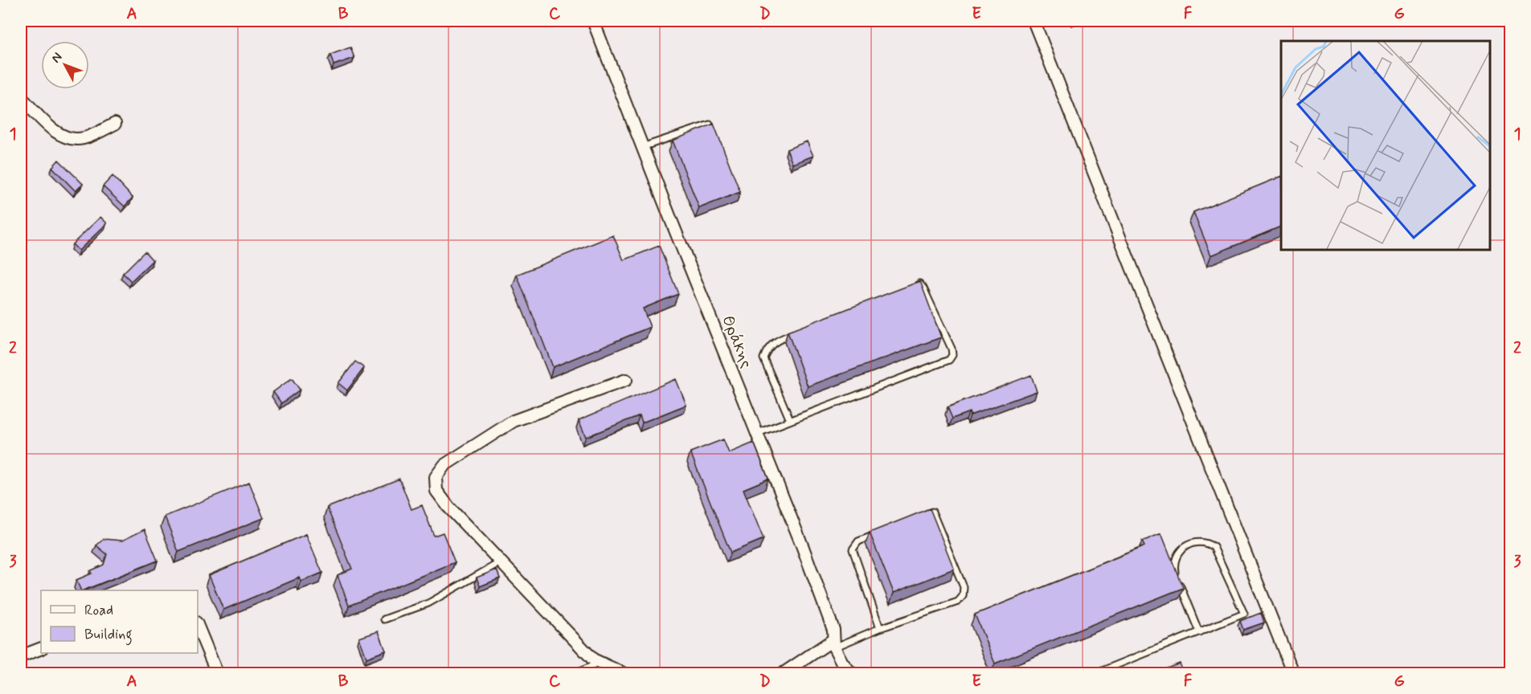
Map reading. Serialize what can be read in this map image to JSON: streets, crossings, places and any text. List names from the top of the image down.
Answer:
{
  "streets": {
    "street": ["Θράκης"]
  },
  "legend": ["Road", "Building"],
  "north": "top left",
  "grid": {
    "columns": [
      "A",
      "B",
      "C",
      "D",
      "E",
      "F",
      "G"
    ],
    "rows": ["1", "2", "3"]
  }
}
